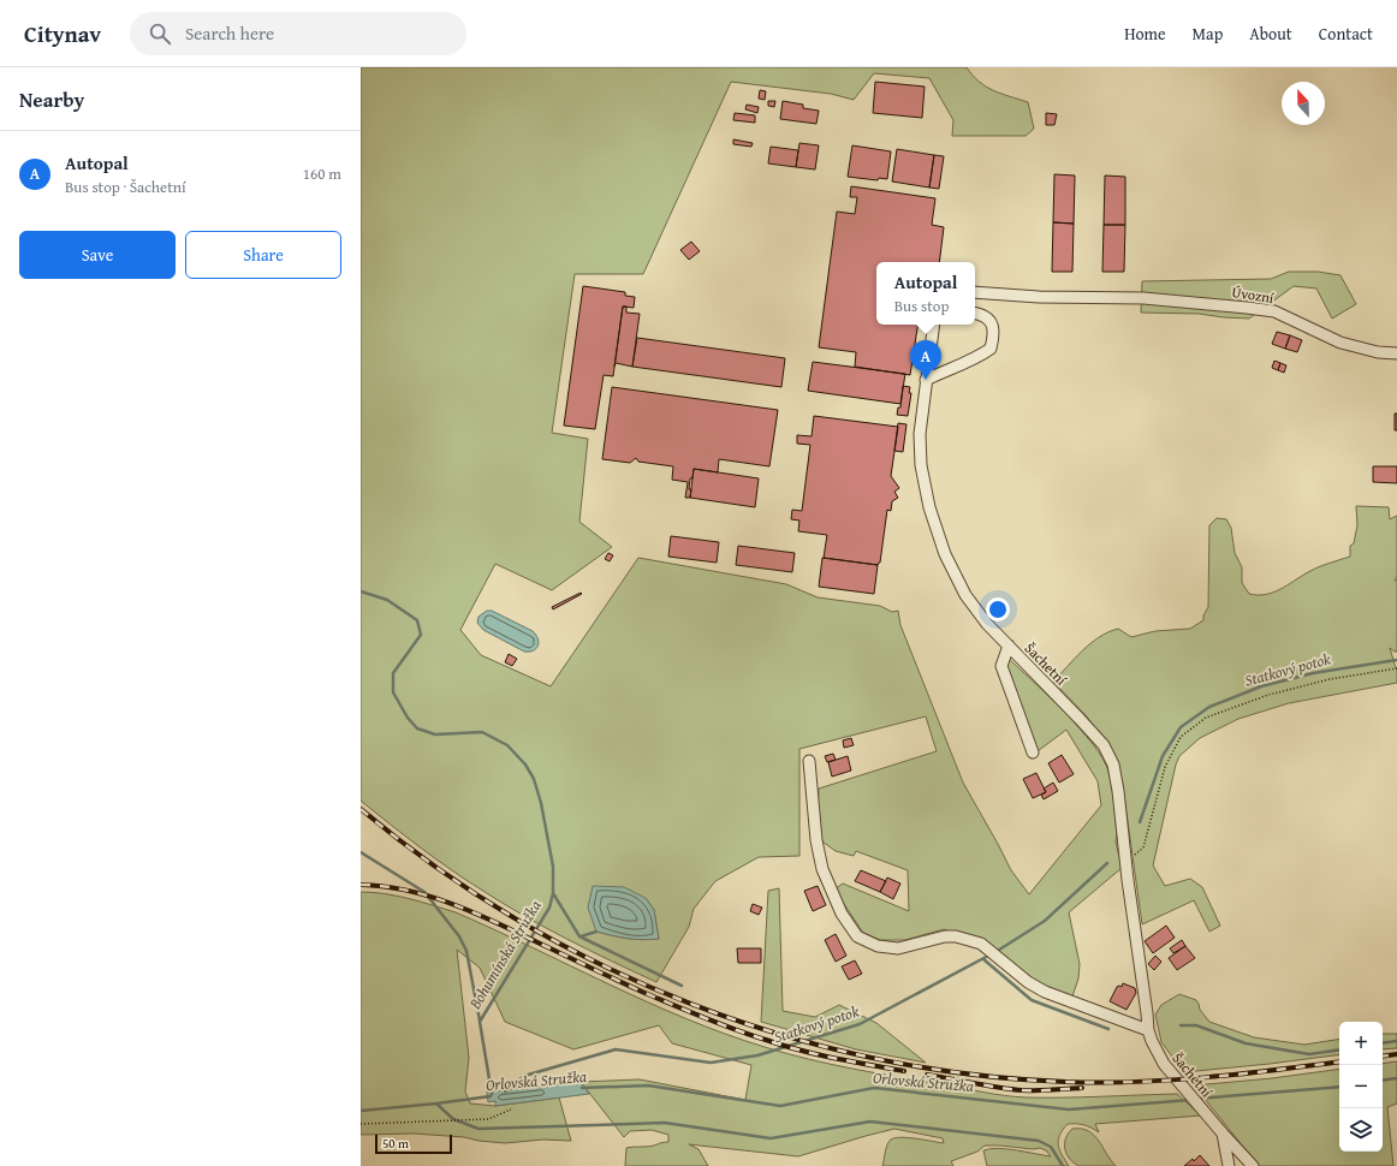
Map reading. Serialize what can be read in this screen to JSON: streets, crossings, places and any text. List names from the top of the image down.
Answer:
{
  "streets": {
    "street": ["Úvozní", "Šachetní"]
  },
  "water": ["Statkový potok", "Bohumínská Stružka", "Orlovská Stružka"],
  "scale_bar": "50 m",
  "north": "top",
  "page": {
    "header": "Citynav",
    "search": "Search here",
    "nav": [
      "Home",
      "Map",
      "About",
      "Contact"
    ],
    "heading": "Nearby",
    "list": [
      {
        "mark": "A",
        "name": "Autopal",
        "note": "Bus stop · Šachetní",
        "value": "160 m"
      }
    ],
    "buttons": ["Save", "Share"],
    "popup": ["Autopal", "Bus stop"],
    "pins": "A",
    "map_buttons": ["+", "−"],
    "scale": "50 m"
  }
}
